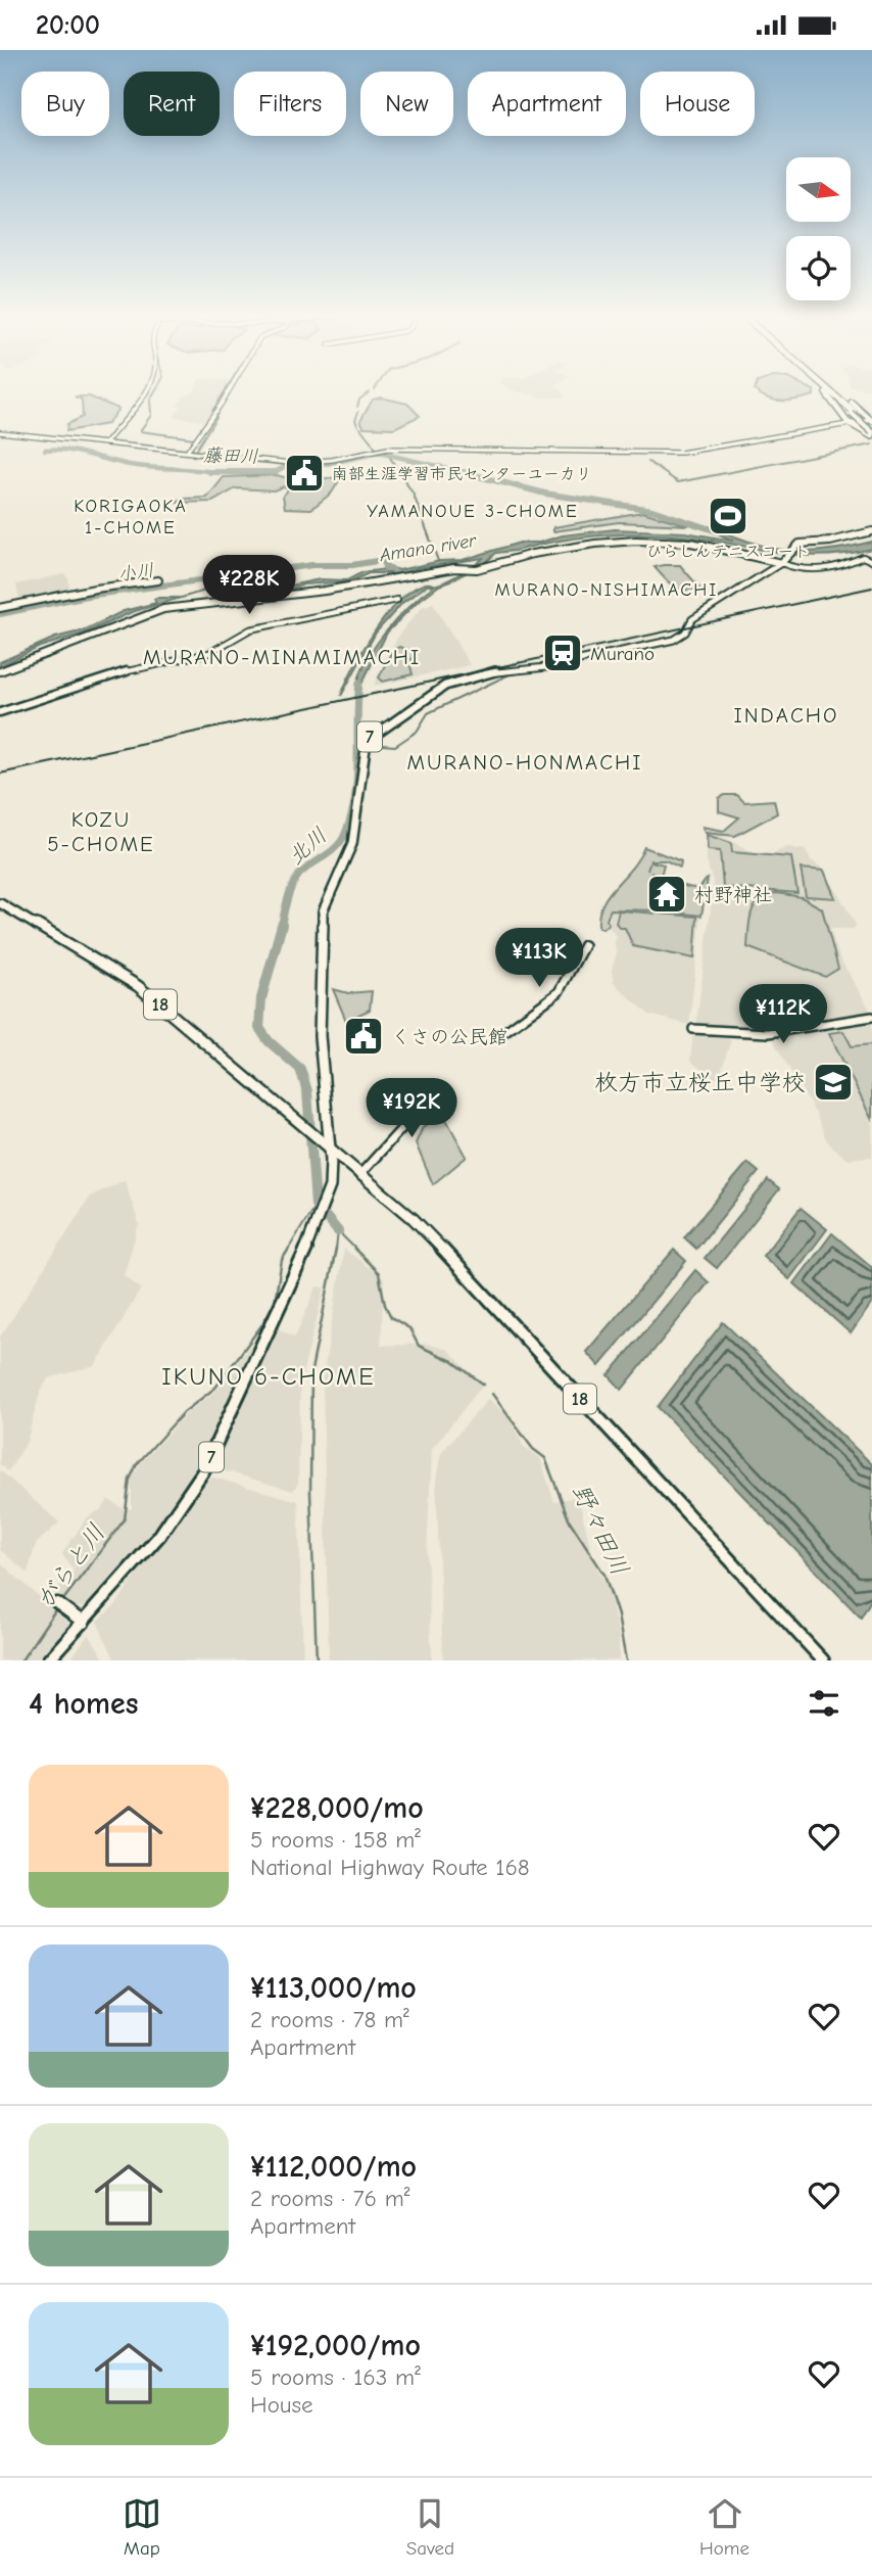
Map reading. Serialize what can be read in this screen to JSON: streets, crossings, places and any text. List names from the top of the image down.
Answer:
{
  "streets": {
    "main road": ["7", "18"]
  },
  "crossings": [
    ["7", "18"]
  ],
  "districts": [
    "KORIGAOKA 1-CHOME",
    "YAMANOUE 3-CHOME",
    "MURANO-NISHIMACHI",
    "MURANO-MINAMIMACHI",
    "INDACHO",
    "MURANO-HONMACHI",
    "KOZU 5-CHOME",
    "IKUNO 6-CHOME"
  ],
  "water": [
    "藤田川",
    "Amano river",
    "小川",
    "北川",
    "野々田川",
    "がらと川"
  ],
  "places": {
    "public building": ["南部生涯学習市民センターユーカリ", "くさの公民館"],
    "sports": ["ひらしんテニスコート"],
    "station": ["Murano"],
    "temple": ["村野神社"],
    "school or university": ["枚方市立桜丘中学校"]
  },
  "north": "right",
  "page": {
    "status": "20:00",
    "chip": [
      "Buy",
      "Rent",
      "Filters",
      "New",
      "Apartment",
      "House"
    ],
    "price": [
      "¥228K",
      "¥113K",
      "¥112K",
      "¥192K"
    ],
    "heading": "4 homes",
    "list": [
      {
        "name": "¥228,000/mo",
        "note": "5 rooms · 158 m² · National Highway Route 168"
      },
      {
        "name": "¥113,000/mo",
        "note": "2 rooms · 78 m² · Apartment"
      },
      {
        "name": "¥112,000/mo",
        "note": "2 rooms · 76 m² · Apartment"
      },
      {
        "name": "¥192,000/mo",
        "note": "5 rooms · 163 m² · House"
      }
    ],
    "tabs": ["Map", "Saved", "Home"]
  }
}
